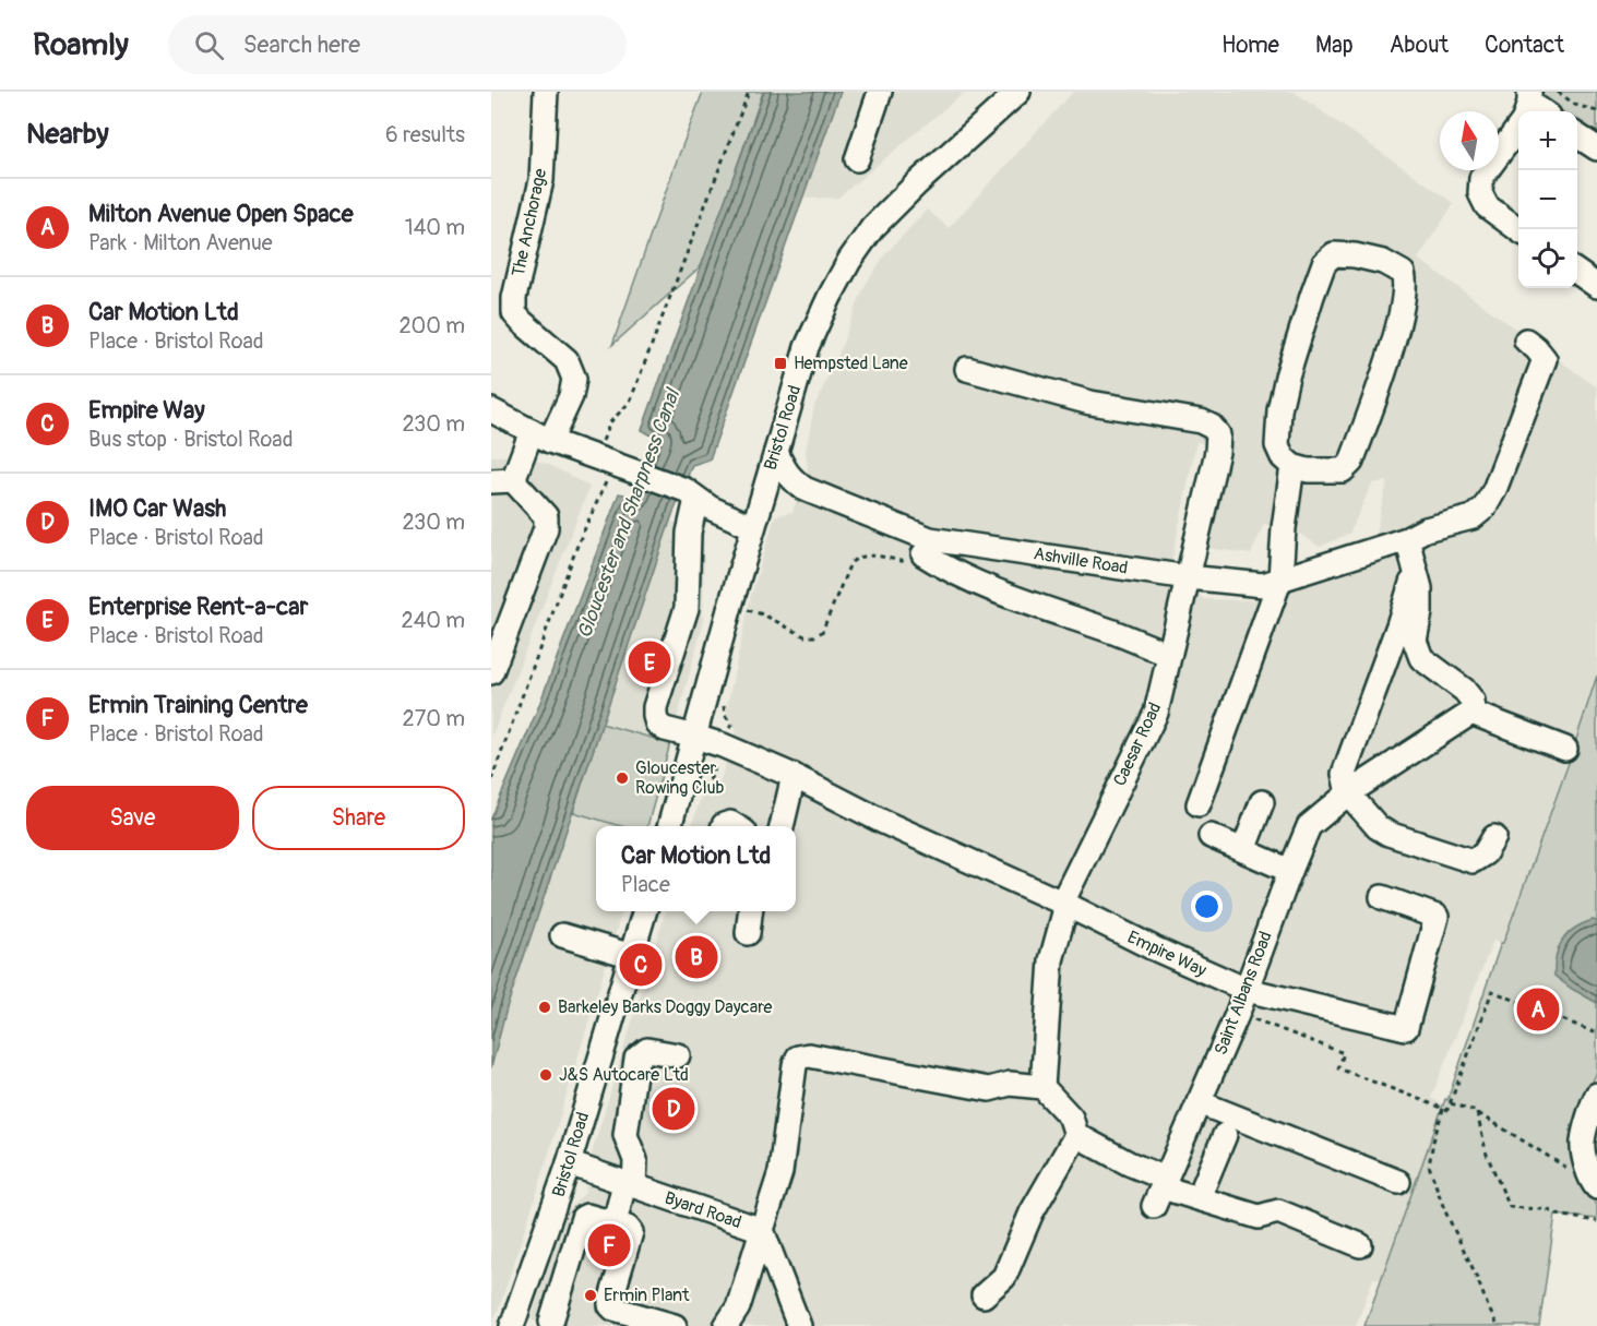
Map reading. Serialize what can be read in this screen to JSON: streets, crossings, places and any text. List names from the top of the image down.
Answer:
{
  "streets": {
    "street": [
      "The Anchorage",
      "Bristol Road",
      "Ashville Road",
      "Caesar Road",
      "Empire Way",
      "Saint Albans Road",
      "Byard Road"
    ]
  },
  "crossings": [
    ["Bristol Road", "Ashville Road"],
    ["Bristol Road", "Empire Way"],
    ["Bristol Road", "Byard Road"],
    ["Ashville Road", "Caesar Road"],
    ["Caesar Road", "Empire Way"],
    ["Empire Way", "Saint Albans Road"]
  ],
  "water": ["Gloucester and Sharpness Canal"],
  "places": {
    "transit": ["Hempsted Lane"],
    "other": [
      "Gloucester Rowing Club",
      "Barkeley Barks Doggy Daycare",
      "J&S Autocare Ltd",
      "Ermin Plant"
    ]
  },
  "north": "top",
  "page": {
    "header": "Roamly",
    "search": "Search here",
    "nav": [
      "Home",
      "Map",
      "About",
      "Contact"
    ],
    "heading": ["Nearby", "6 results"],
    "map_buttons": ["+", "−"],
    "list": [
      {
        "mark": "A",
        "name": "Milton Avenue Open Space",
        "note": "Park · Milton Avenue",
        "value": "140 m"
      },
      {
        "mark": "B",
        "name": "Car Motion Ltd",
        "note": "Place · Bristol Road",
        "value": "200 m"
      },
      {
        "mark": "C",
        "name": "Empire Way",
        "note": "Bus stop · Bristol Road",
        "value": "230 m"
      },
      {
        "mark": "D",
        "name": "IMO Car Wash",
        "note": "Place · Bristol Road",
        "value": "230 m"
      },
      {
        "mark": "E",
        "name": "Enterprise Rent-a-car",
        "note": "Place · Bristol Road",
        "value": "240 m"
      },
      {
        "mark": "F",
        "name": "Ermin Training Centre",
        "note": "Place · Bristol Road",
        "value": "270 m"
      }
    ],
    "pins": [
      "E",
      "B",
      "C",
      "A",
      "D",
      "F"
    ],
    "buttons": ["Save", "Share"],
    "popup": ["Car Motion Ltd", "Place"]
  }
}
